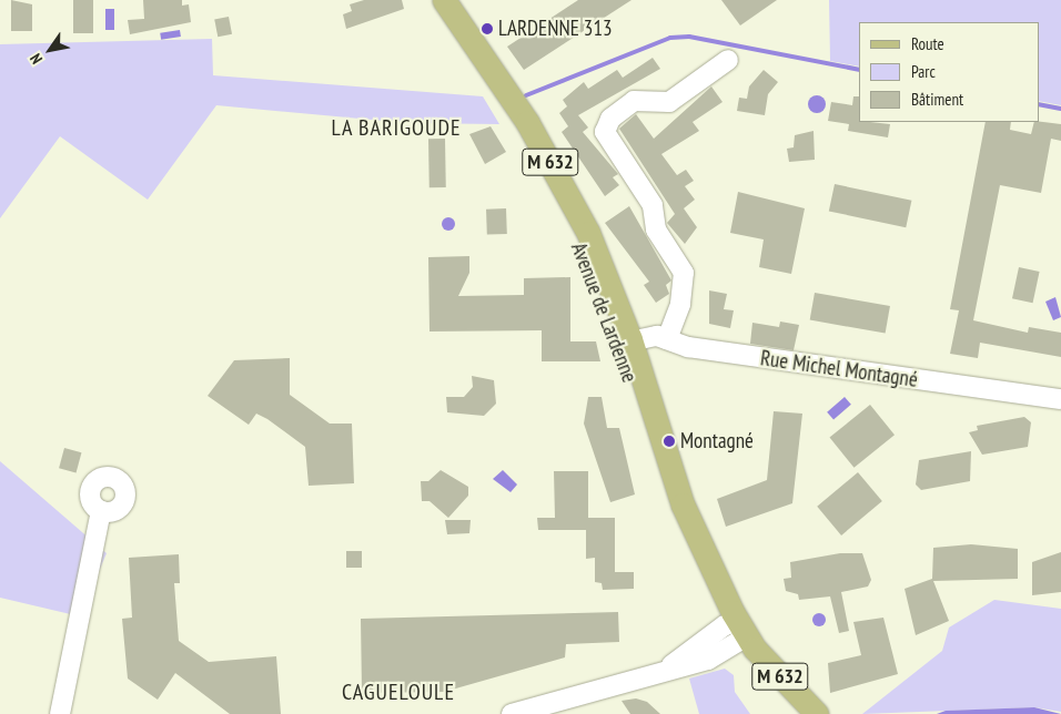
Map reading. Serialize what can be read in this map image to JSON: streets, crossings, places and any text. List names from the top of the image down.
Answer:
{
  "streets": {
    "main road": ["M 632", "Avenue de Lardenne"],
    "street": ["Rue Michel Montagné"]
  },
  "crossings": [
    ["M 632", "Avenue de Lardenne"],
    ["Avenue de Lardenne", "Rue Michel Montagné"]
  ],
  "districts": ["LA BARIGOUDE", "CAGUELOULE"],
  "places": ["LARDENNE 313", "Montagné"],
  "legend": ["Route", "Parc", "Bâtiment"],
  "north": "bottom left"
}
